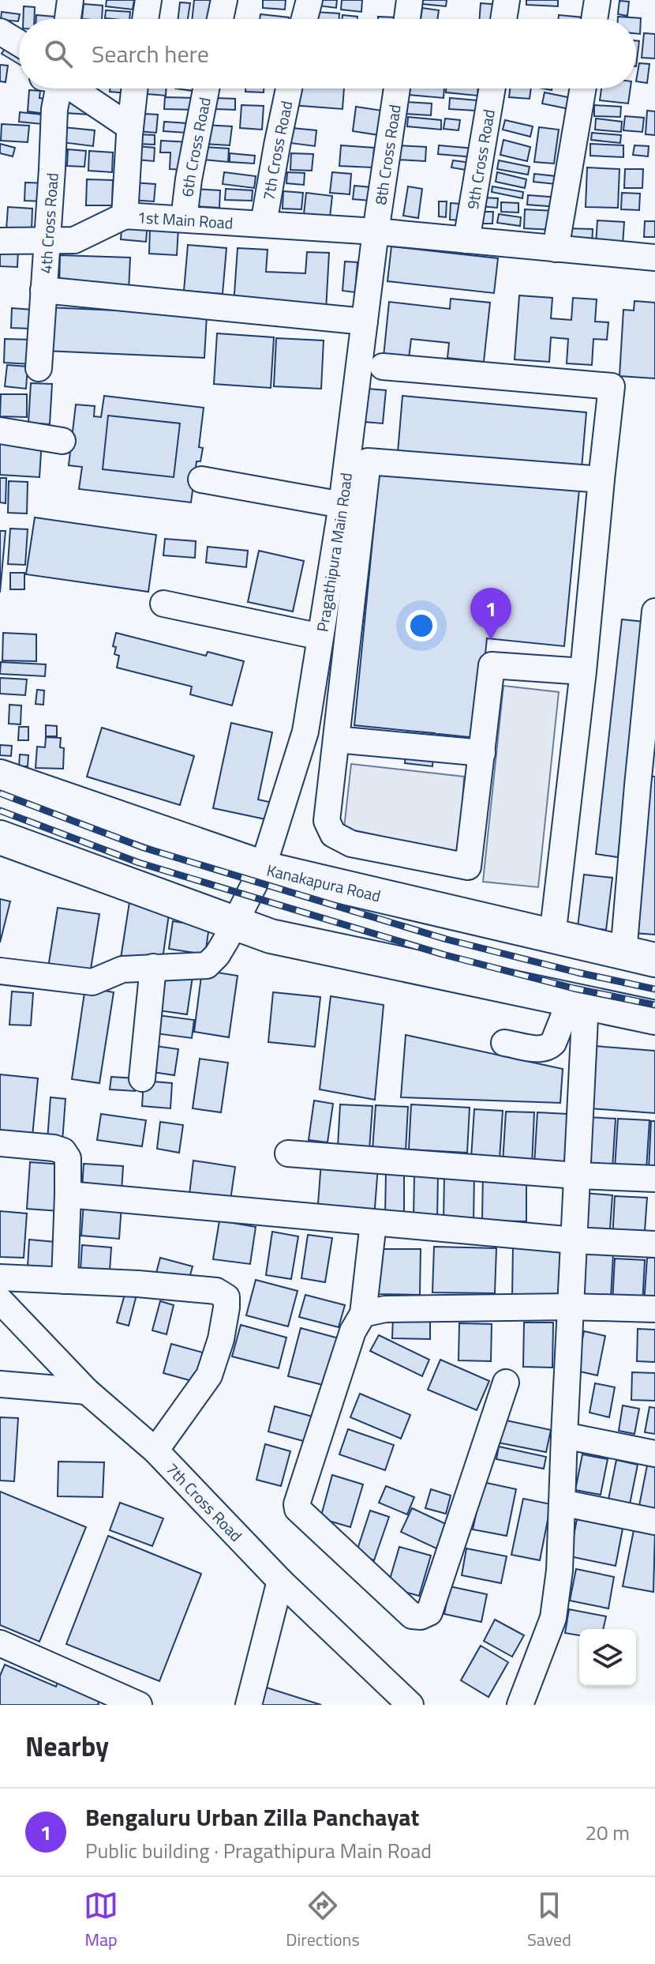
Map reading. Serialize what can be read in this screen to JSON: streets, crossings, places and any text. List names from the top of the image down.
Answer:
{
  "streets": {
    "main road": ["Kanakapura Road"],
    "street": [
      "6th Cross Road",
      "7th Cross Road",
      "8th Cross Road",
      "9th Cross Road",
      "1st Main Road",
      "4th Cross Road",
      "Pragathipura Main Road"
    ]
  },
  "crossings": [
    ["6th Cross Road", "1st Main Road"],
    ["7th Cross Road", "1st Main Road"],
    ["8th Cross Road", "1st Main Road"],
    ["8th Cross Road", "Pragathipura Main Road"],
    ["9th Cross Road", "1st Main Road"],
    ["1st Main Road", "4th Cross Road"],
    ["1st Main Road", "Pragathipura Main Road"],
    ["Pragathipura Main Road", "Kanakapura Road"]
  ],
  "page": {
    "search": "Search here",
    "pins": "1",
    "heading": "Nearby",
    "list": [
      {
        "mark": "1",
        "name": "Bengaluru Urban Zilla Panchayat",
        "note": "Public building · Pragathipura Main Road",
        "value": "20 m"
      }
    ],
    "nav": ["Map", "Directions", "Saved"]
  }
}
